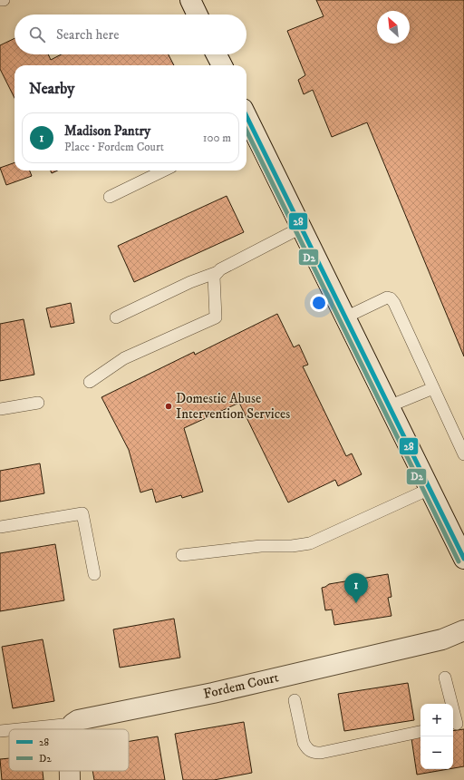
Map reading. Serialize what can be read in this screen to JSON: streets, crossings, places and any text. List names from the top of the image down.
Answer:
{
  "streets": {
    "street": ["Fordem Court"]
  },
  "places": ["Domestic Abuse Intervention Services"],
  "lines": ["transit line 28", "transit line D2"],
  "legend": ["28", "D2"],
  "north": "top left",
  "page": {
    "search": "Search here",
    "heading": "Nearby",
    "list": [
      {
        "mark": "1",
        "name": "Madison Pantry",
        "note": "Place · Fordem Court",
        "value": "100 m"
      }
    ],
    "pins": "1",
    "map_buttons": ["+", "−"]
  }
}
